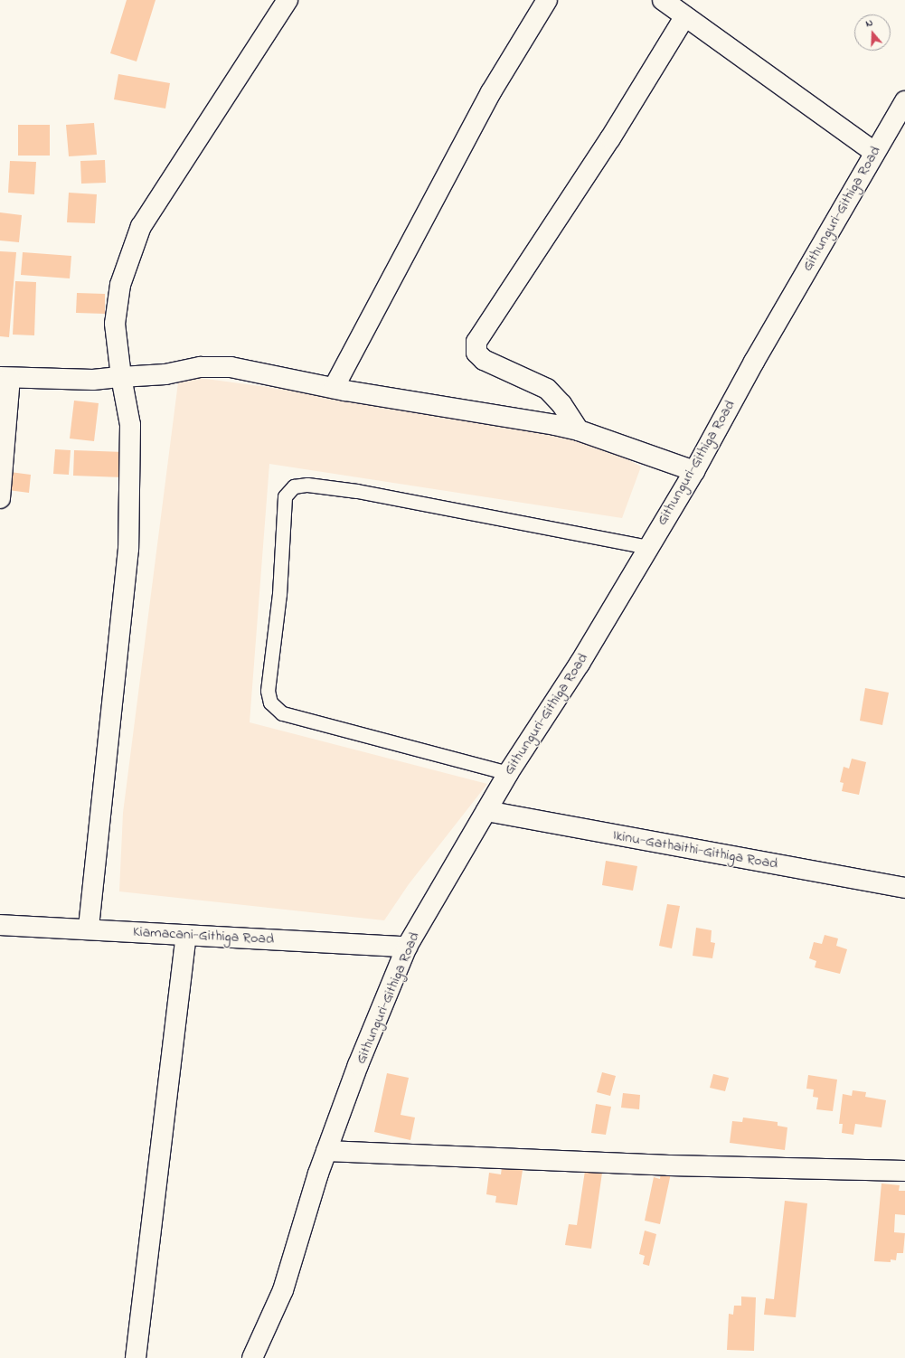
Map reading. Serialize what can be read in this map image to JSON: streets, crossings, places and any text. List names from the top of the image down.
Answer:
{
  "streets": {
    "street": ["Githunguri-Githiga Road", "Ikinu-Gathaithi-Githiga Road", "Kiamacani-Githiga Road"]
  },
  "crossings": [
    ["Githunguri-Githiga Road", "Ikinu-Gathaithi-Githiga Road"],
    ["Githunguri-Githiga Road", "Kiamacani-Githiga Road"]
  ],
  "north": "top"
}
